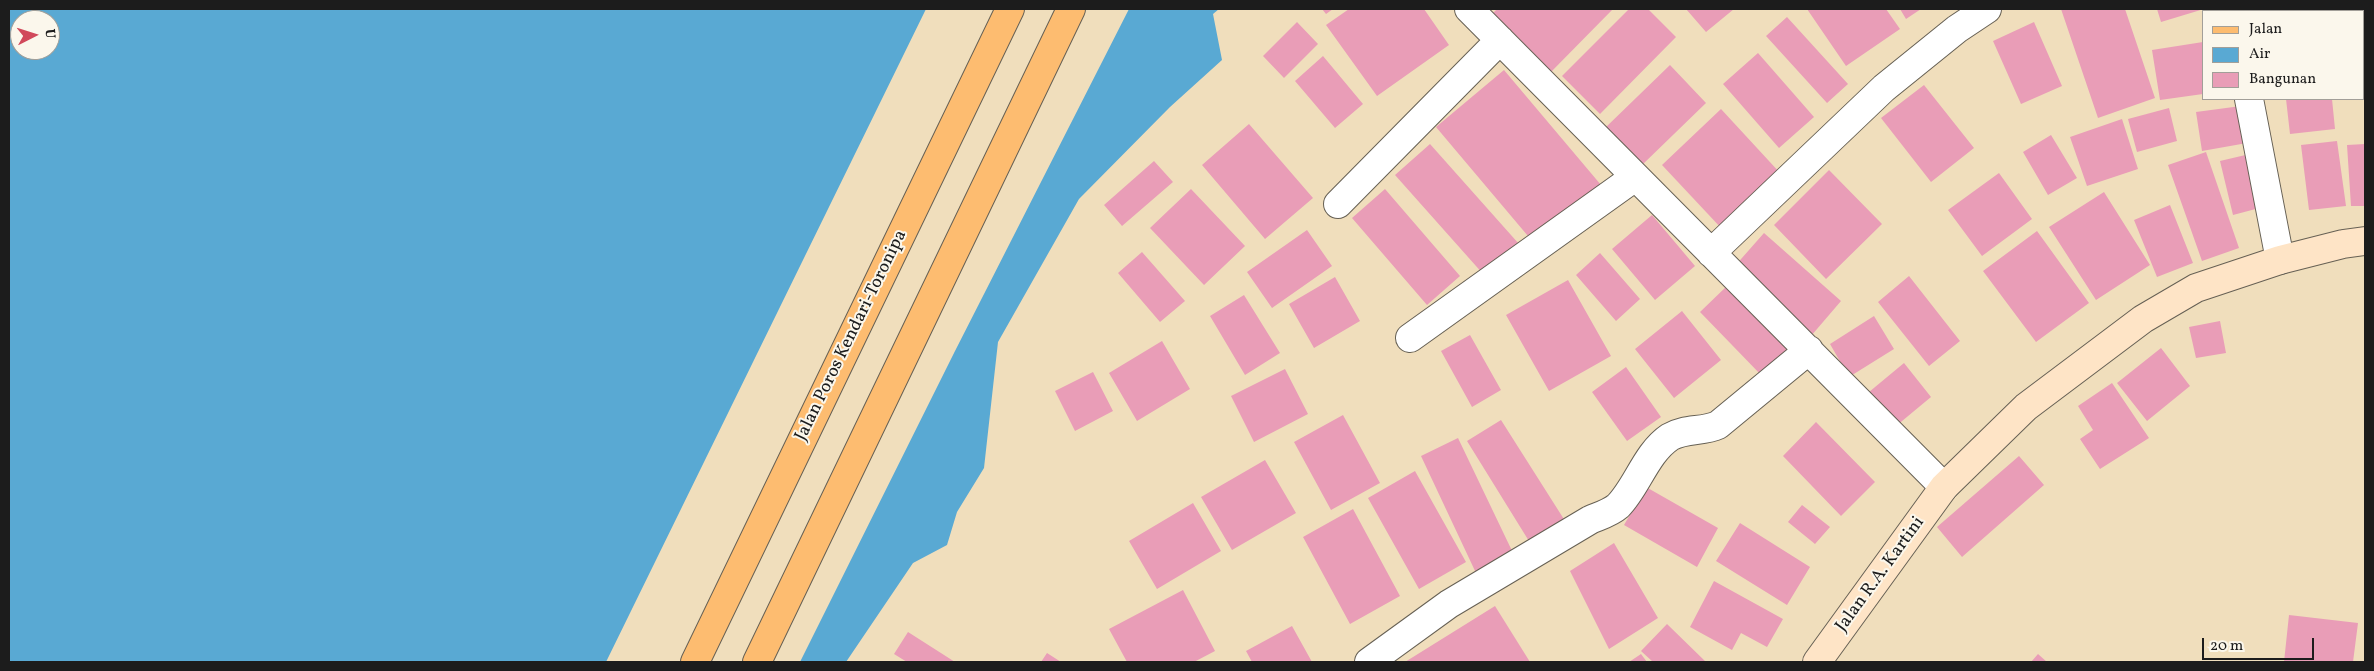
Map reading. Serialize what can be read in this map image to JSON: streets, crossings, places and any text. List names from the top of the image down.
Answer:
{
  "streets": {
    "main road": ["Jalan Poros Kendari-Toronipa", "Jalan R.A. Kartini"]
  },
  "legend": ["Jalan", "Air", "Bangunan"],
  "scale_bar": "20 m",
  "north": "right"
}
